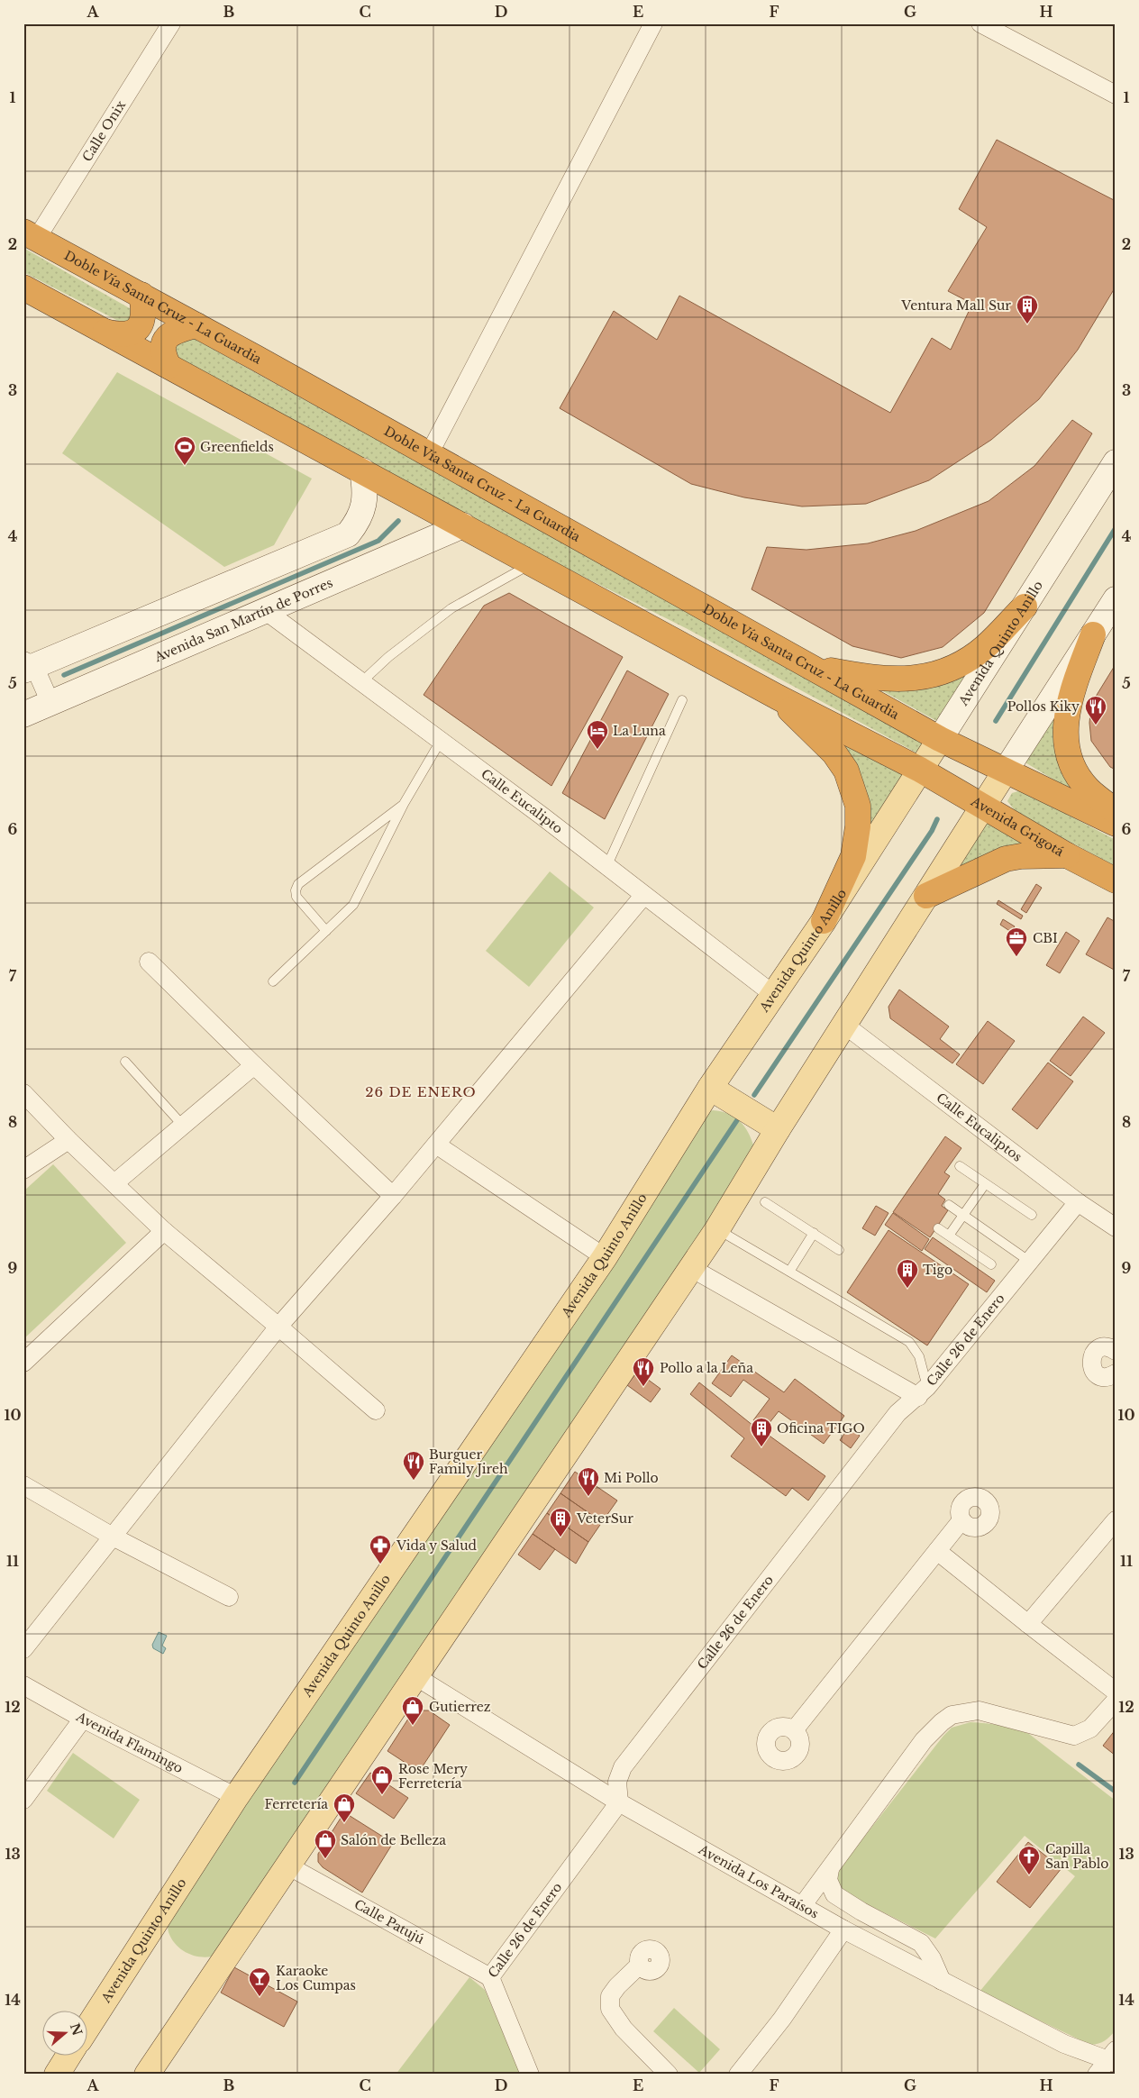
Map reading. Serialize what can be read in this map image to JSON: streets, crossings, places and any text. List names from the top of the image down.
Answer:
{
  "streets": {
    "highway": ["Doble Vía Santa Cruz - La Guardia", "Avenida Grigotá"],
    "main road": ["Avenida Quinto Anillo"],
    "street": [
      "Calle Onix",
      "Avenida San Martín de Porres",
      "Calle Eucalipto",
      "Calle Eucaliptos",
      "Calle 26 de Enero",
      "Avenida Flamingo",
      "Avenida Los Paraísos",
      "Calle Patujú"
    ]
  },
  "crossings": [
    ["Calle Onix", "Doble Vía Santa Cruz - La Guardia"],
    ["Doble Vía Santa Cruz - La Guardia", "Avenida Quinto Anillo"],
    ["Avenida San Martín de Porres", "Calle Eucalipto"],
    ["Avenida Quinto Anillo", "Calle Eucalipto"],
    ["Avenida Quinto Anillo", "Avenida Grigotá"],
    ["Avenida Quinto Anillo", "Avenida Flamingo"],
    ["Calle Eucaliptos", "Calle 26 de Enero"],
    ["Calle 26 de Enero", "Avenida Los Paraísos"],
    ["Calle 26 de Enero", "Calle Patujú"]
  ],
  "districts": ["26 DE ENERO"],
  "places": {
    "building": [
      "Ventura Mall Sur",
      "Tigo",
      "Oficina TIGO",
      "VeterSur"
    ],
    "sports": ["Greenfields"],
    "restaurant": [
      "Pollos Kiky",
      "Pollo a la Leña",
      "Burguer Family Jireh",
      "Mi Pollo"
    ],
    "hotel": ["La Luna"],
    "office": ["CBI"],
    "pharmacy": ["Vida y Salud"],
    "shop": [
      "Gutierrez",
      "Rose Mery Ferretería",
      "Ferretería",
      "Salón de Belleza"
    ],
    "church": ["Capilla San Pablo"],
    "bar": ["Karaoke Los Cumpas"]
  },
  "north": "right",
  "grid": {
    "columns": [
      "A",
      "B",
      "C",
      "D",
      "E",
      "F",
      "G",
      "H"
    ],
    "rows": [
      "1",
      "2",
      "3",
      "4",
      "5",
      "6",
      "7",
      "8",
      "9",
      "10",
      "11",
      "12",
      "13",
      "14"
    ]
  }
}
